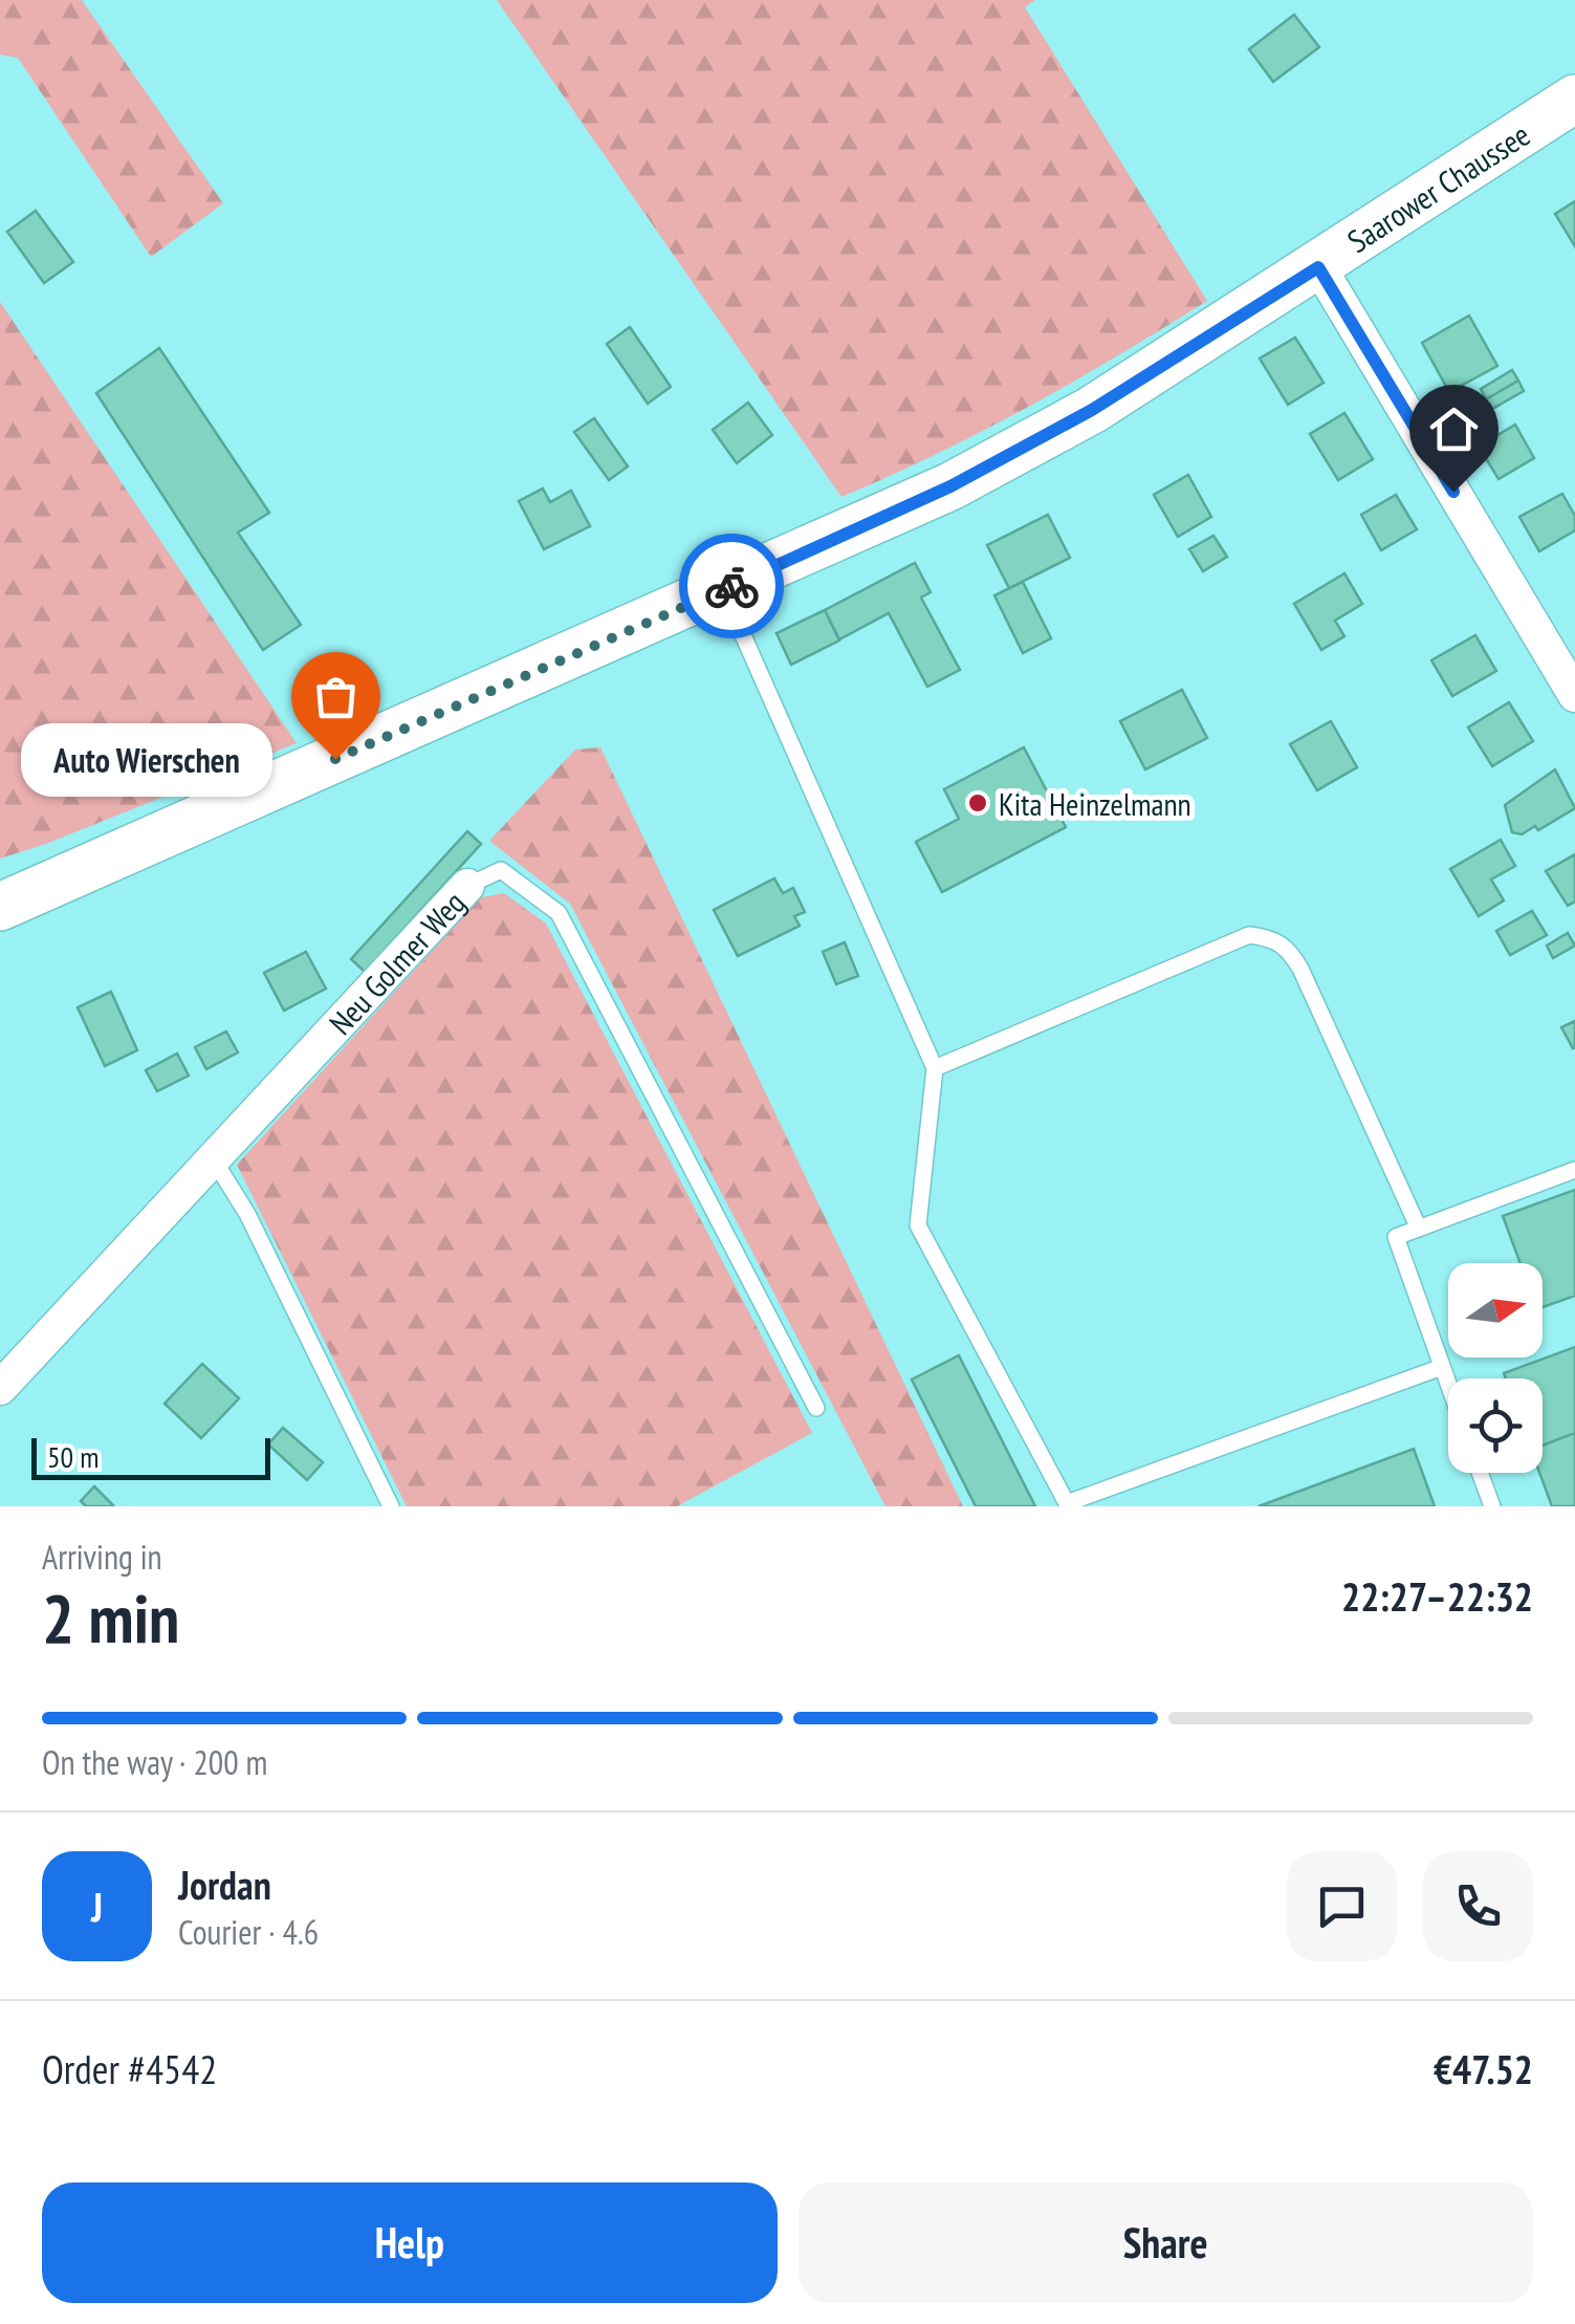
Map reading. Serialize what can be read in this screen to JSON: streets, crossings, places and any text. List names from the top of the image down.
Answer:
{
  "streets": {
    "main road": ["Saarower Chaussee"],
    "street": ["Neu Golmer Weg"]
  },
  "places": ["Auto Wierschen", "Kita Heinzelmann"],
  "scale_bar": "50 m",
  "north": "right",
  "page": {
    "bubble": "Auto Wierschen",
    "scale": "50 m",
    "heading": ["2 min", "Arriving in", "22:27–22:32"],
    "panel": [
      "Jordan",
      "Courier · 4.6",
      "Order #4542",
      "€47.52"
    ],
    "bar": "On the way · 200 m",
    "round": "J",
    "buttons": ["Help", "Share"]
  }
}
